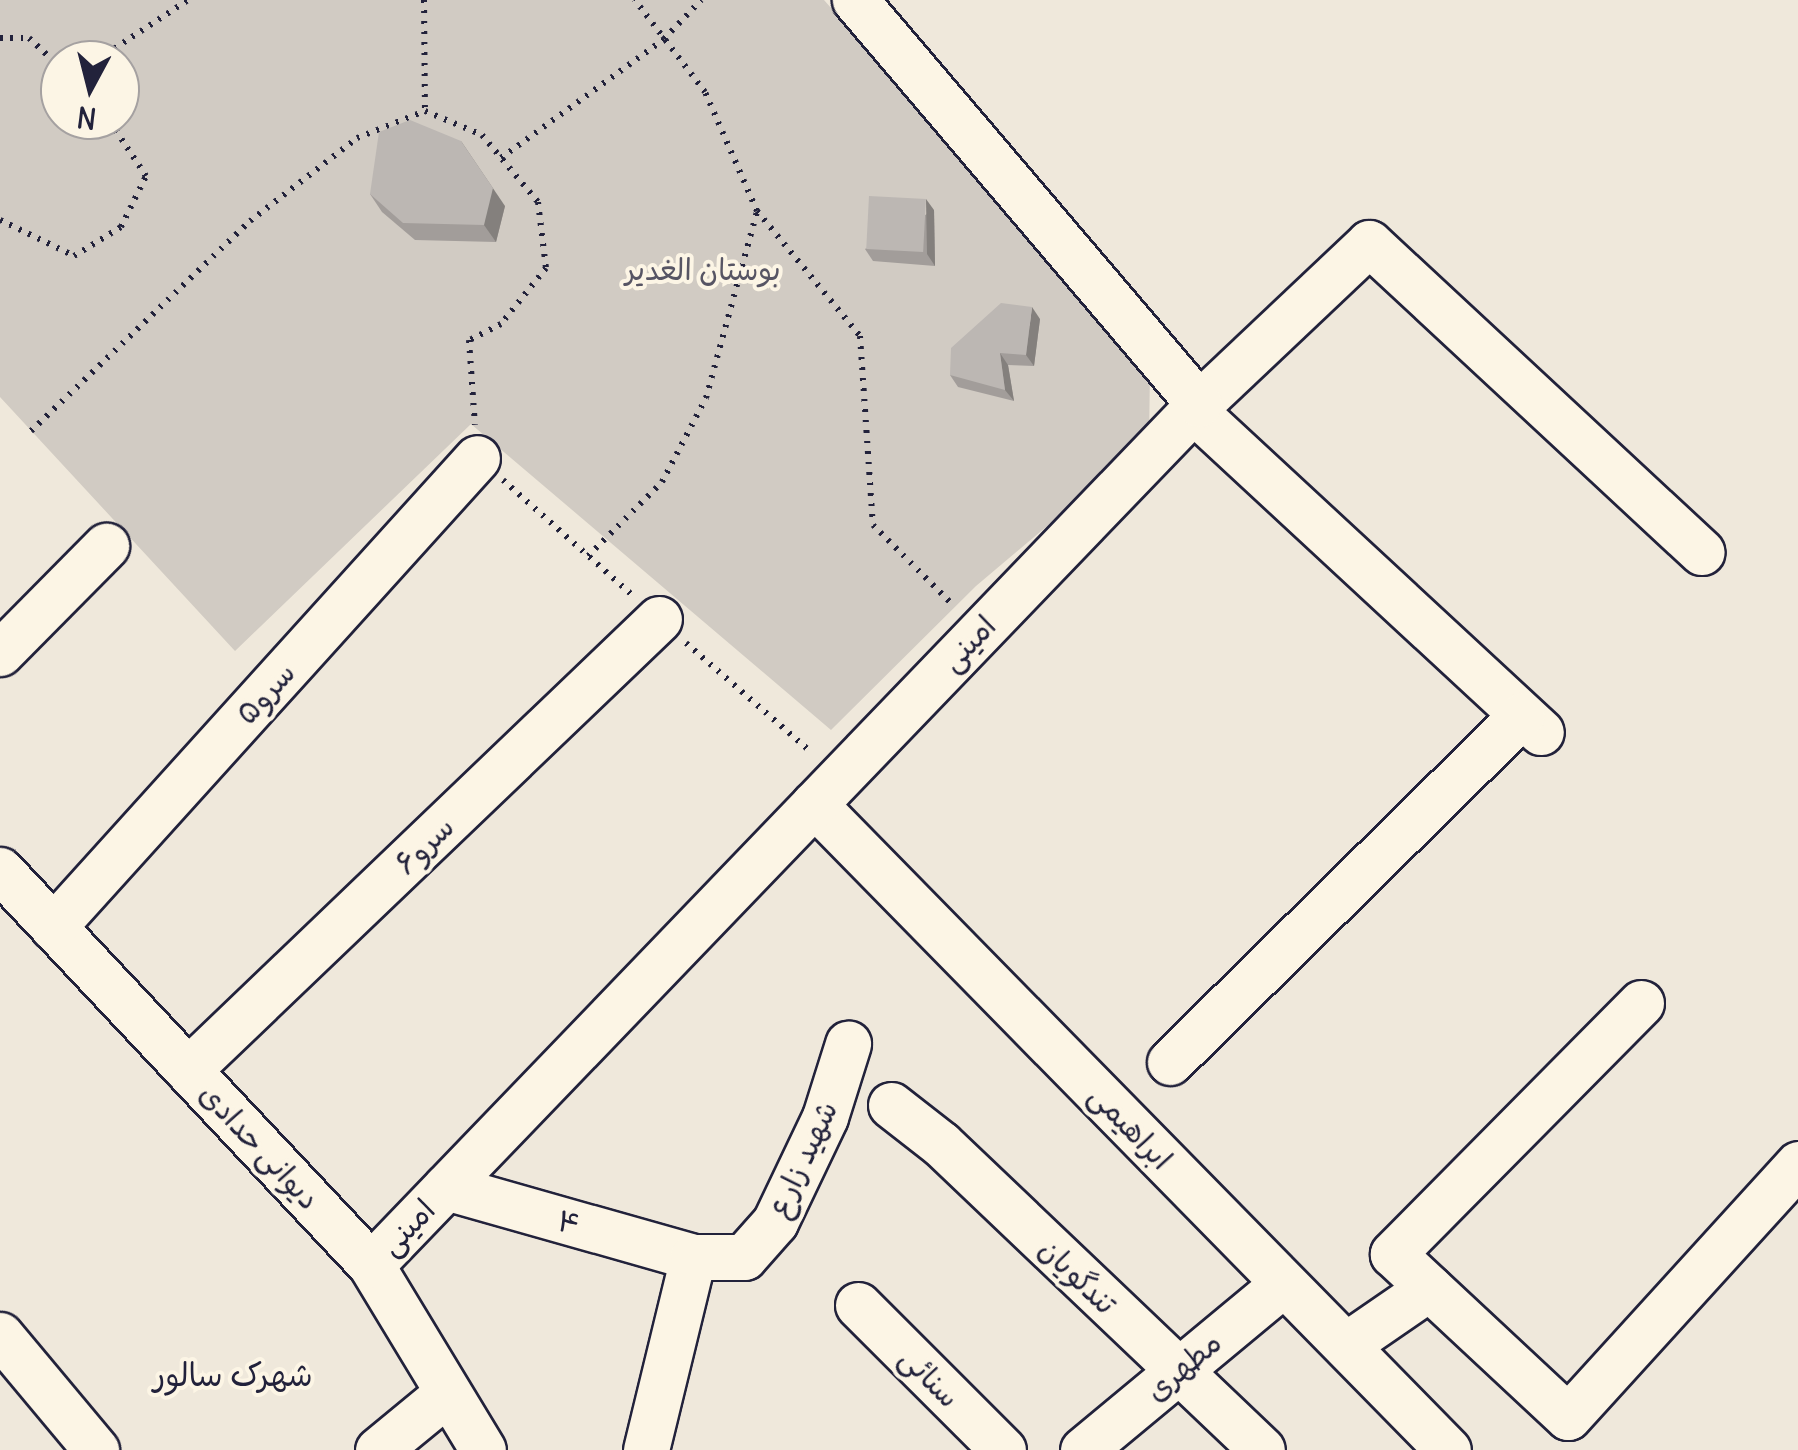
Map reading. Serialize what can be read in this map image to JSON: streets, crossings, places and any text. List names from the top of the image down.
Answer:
{
  "streets": {
    "street": [
      "امینی",
      "سرو۵",
      "سرو۶",
      "ابراهیمی",
      "دیوانی حدادی",
      "شهید زارع",
      "۴",
      "تندگویان",
      "مطهری",
      "سنائی"
    ]
  },
  "crossings": [
    ["امینی", "ابراهیمی"],
    ["امینی", "دیوانی حدادی"],
    ["امینی", "۴"],
    ["سرو۵", "دیوانی حدادی"],
    ["سرو۶", "دیوانی حدادی"],
    ["ابراهیمی", "مطهری"],
    ["شهید زارع", "۴"],
    ["تندگویان", "مطهری"]
  ],
  "districts": ["شهرک سالور"],
  "parks": ["بوستان الغدیر"],
  "north": "bottom"
}
